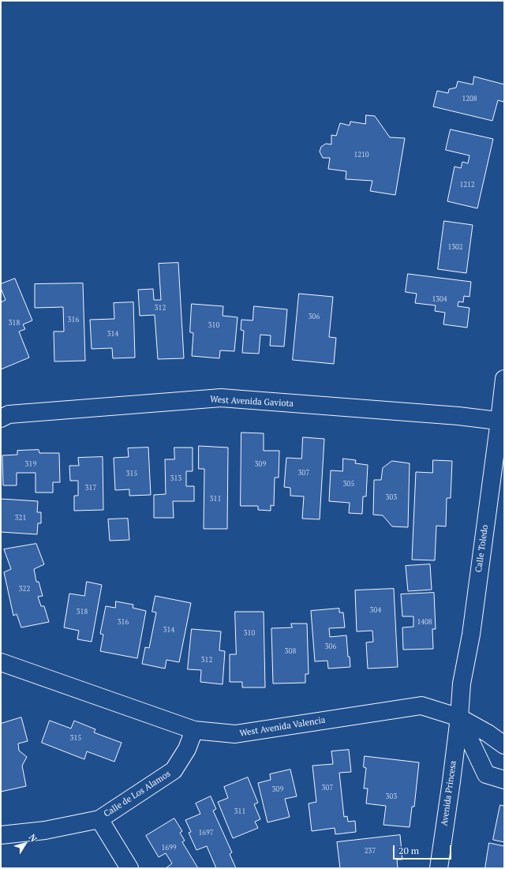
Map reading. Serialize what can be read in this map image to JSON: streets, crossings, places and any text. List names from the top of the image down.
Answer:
{
  "streets": {
    "street": [
      "West Avenida Gaviota",
      "Calle Toledo",
      "West Avenida Valencia",
      "Avenida Princesa",
      "Calle de Los Alamos"
    ]
  },
  "crossings": [
    ["West Avenida Gaviota", "Calle Toledo"],
    ["Calle Toledo", "West Avenida Valencia"],
    ["Calle Toledo", "Avenida Princesa"],
    ["West Avenida Valencia", "Avenida Princesa"],
    ["West Avenida Valencia", "Calle de Los Alamos"]
  ],
  "house_numbers": [
    "1208",
    "1210",
    "1212",
    "1302",
    "1304",
    "312",
    "306",
    "316",
    "318",
    "310",
    "314",
    "319",
    "309",
    "307",
    "315",
    "313",
    "305",
    "317",
    "303",
    "311",
    "321",
    "322",
    "304",
    "318",
    "316",
    "1408",
    "314",
    "310",
    "306",
    "308",
    "312",
    "315",
    "307",
    "309",
    "303",
    "311",
    "1697",
    "1699",
    "237"
  ],
  "scale_bar": "20 m",
  "north": "top right"
}
